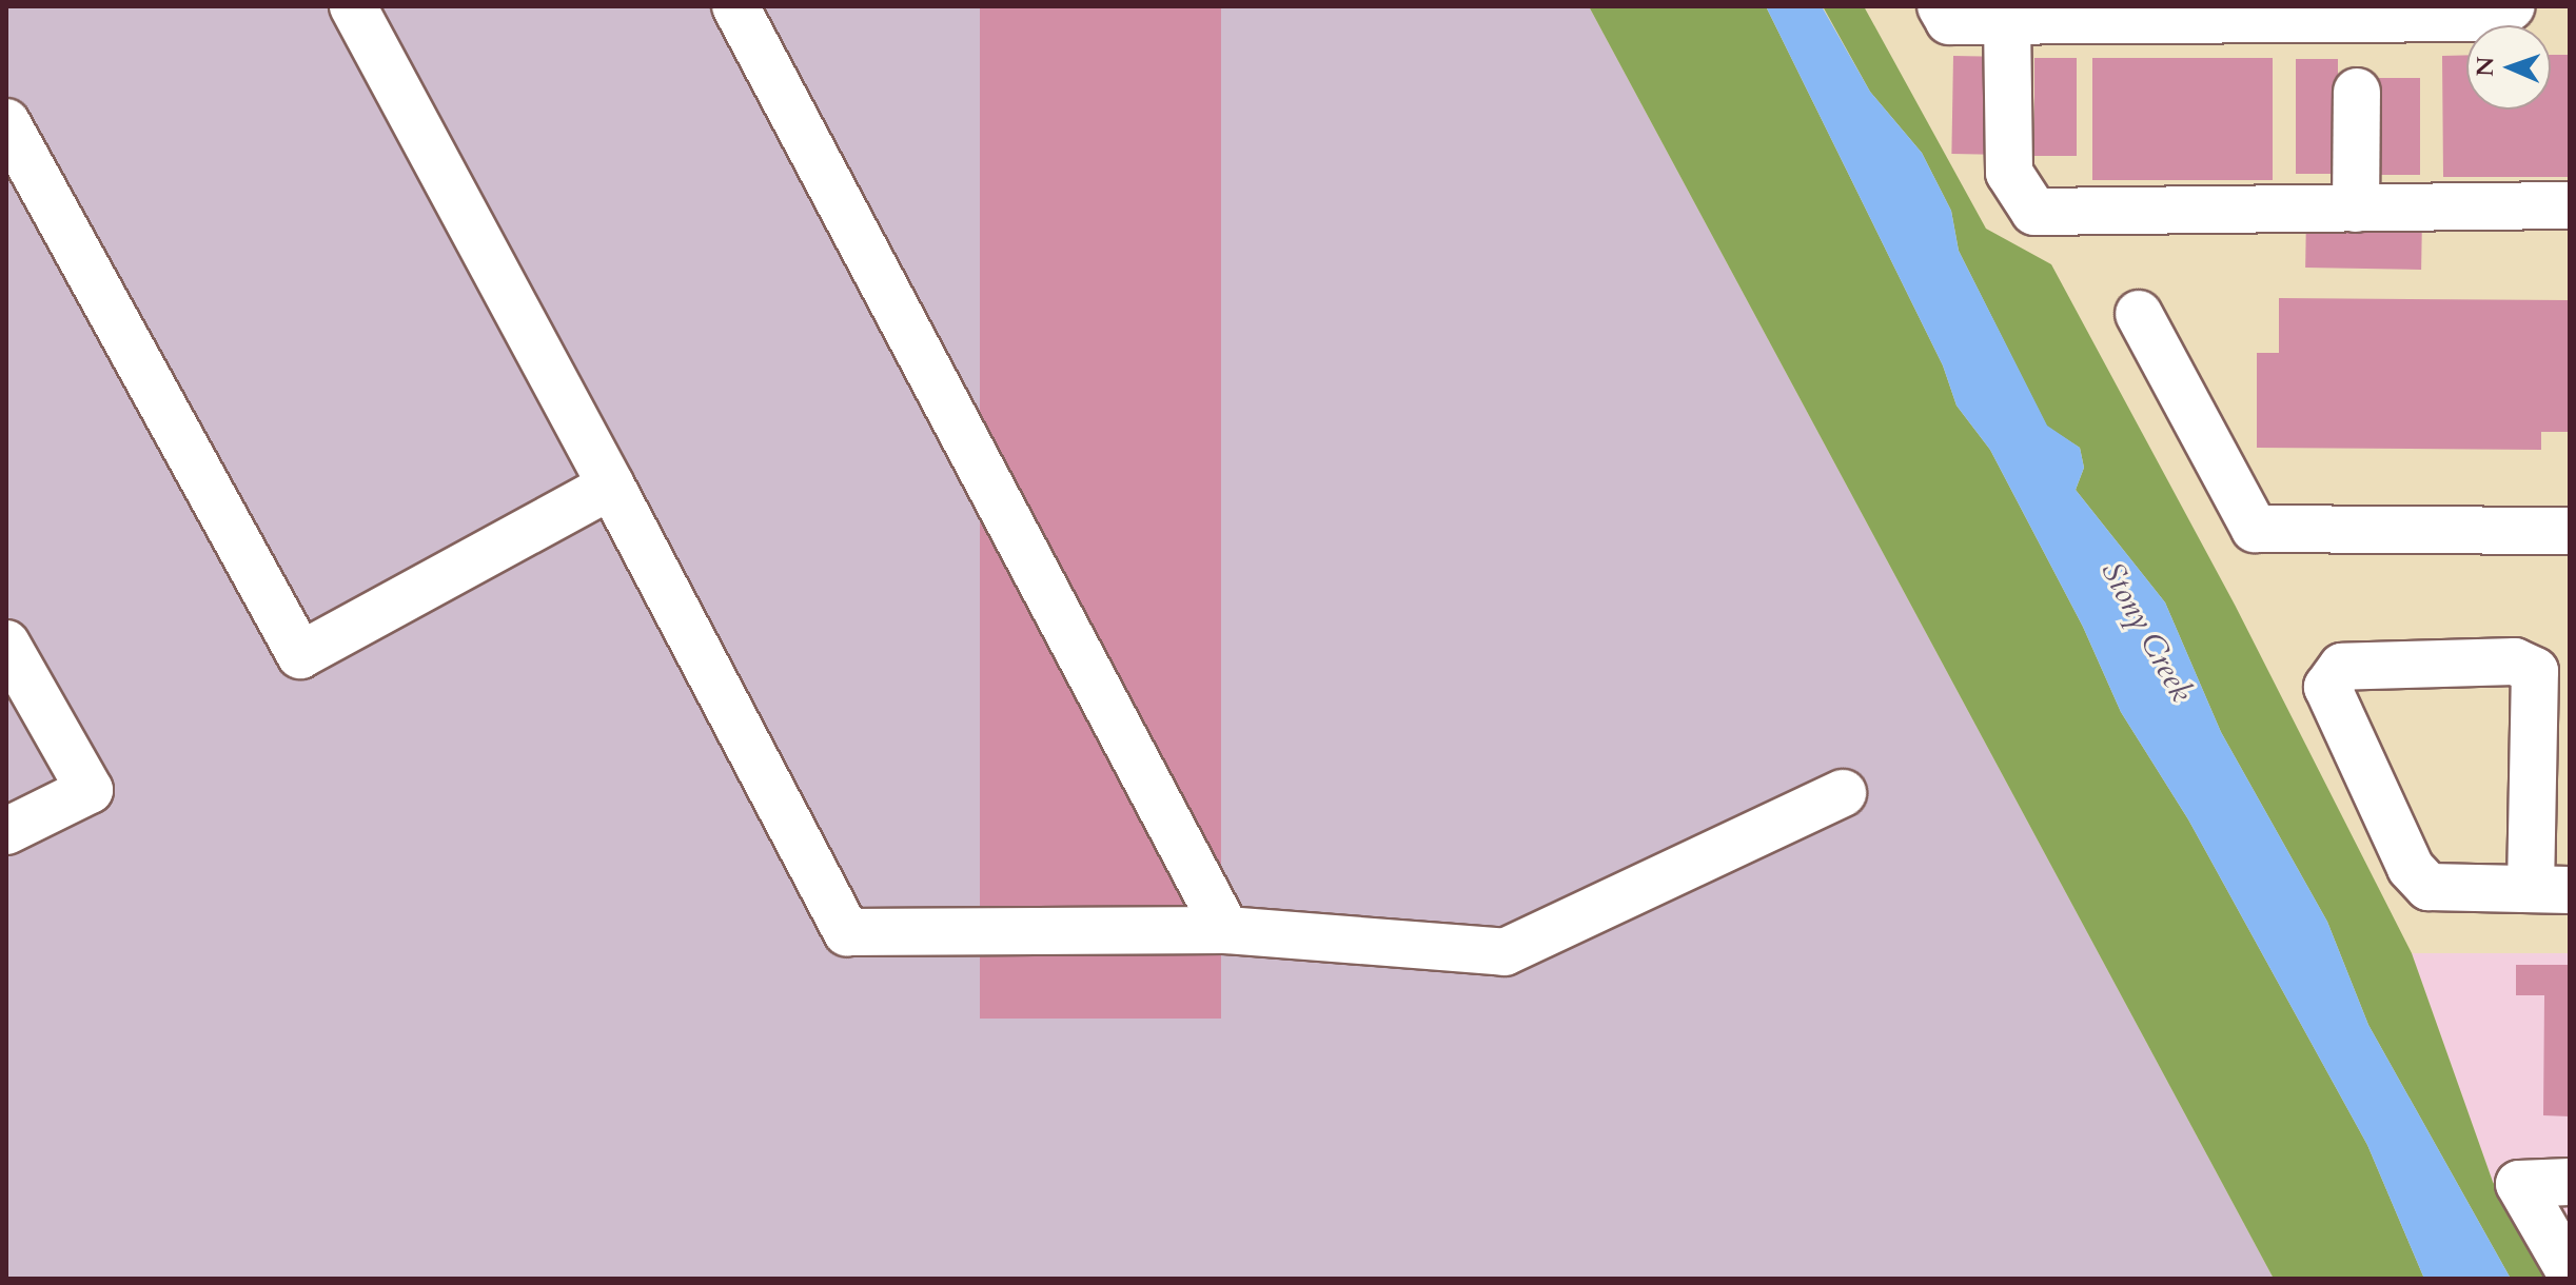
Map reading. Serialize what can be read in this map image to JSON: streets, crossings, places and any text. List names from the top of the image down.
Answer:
{
  "water": ["Stony Creek"],
  "north": "left"
}
